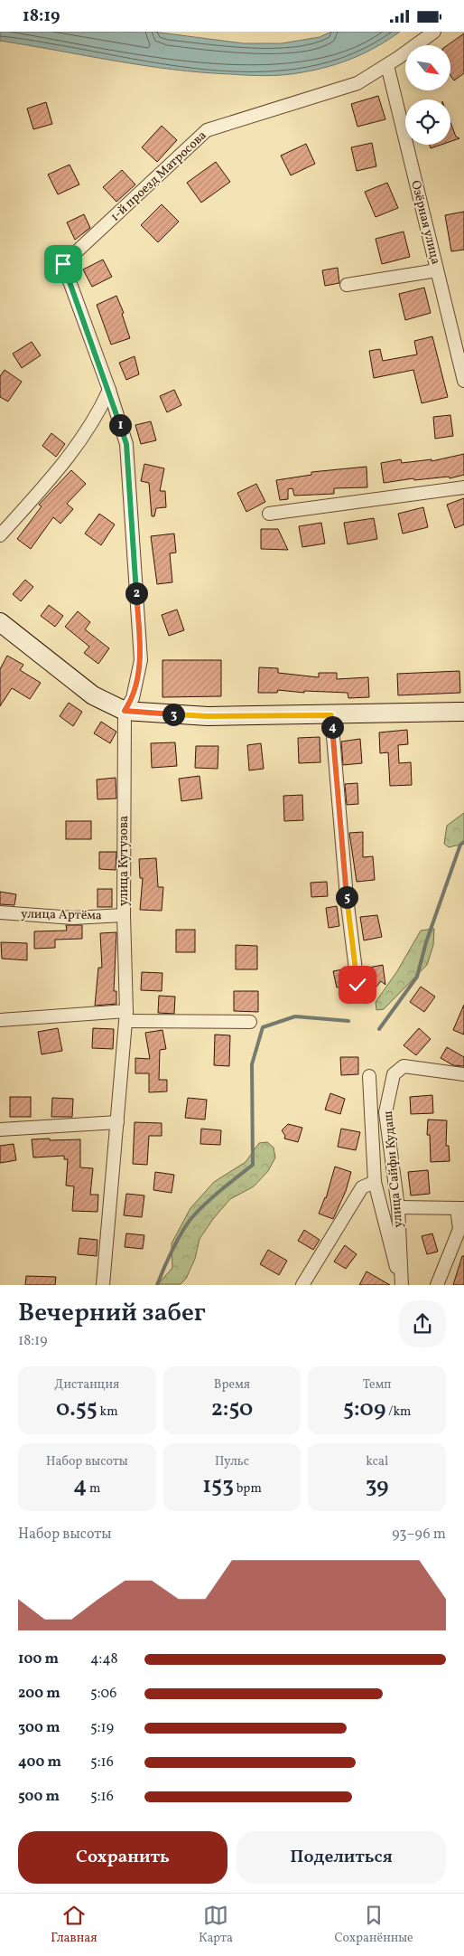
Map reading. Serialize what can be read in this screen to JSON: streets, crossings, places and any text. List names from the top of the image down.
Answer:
{
  "streets": {
    "street": [
      "1-й проезд Матросова",
      "Озёрная улица",
      "улица Кутузова",
      "улица Артёма",
      "улица Сайфи Кудаш"
    ]
  },
  "crossings": [
    ["1-й проезд Матросова", "Озёрная улица"],
    ["1-й проезд Матросова", "улица Кутузова"],
    ["улица Кутузова", "улица Артёма"]
  ],
  "north": "bottom right",
  "page": {
    "status": "18:19",
    "pins": [
      "1",
      "2",
      "3",
      "4",
      "5"
    ],
    "heading": ["Вечерний забег", "18:19"],
    "stats": [
      ["Дистанция", "0.55 km"],
      ["Время", "2:50"],
      ["Темп", "5:09 /km"],
      ["Набор высоты", "4 m"],
      ["Пульс", "153 bpm"],
      ["kcal", "39"]
    ],
    "chart": ["Набор высоты", "93–96 m"],
    "list": [
      {
        "name": "100 m",
        "note": "4:48"
      },
      {
        "name": "200 m",
        "note": "5:06"
      },
      {
        "name": "300 m",
        "note": "5:19"
      },
      {
        "name": "400 m",
        "note": "5:16"
      },
      {
        "name": "500 m",
        "note": "5:16"
      }
    ],
    "buttons": ["Сохранить", "Поделиться"],
    "tabs": ["Главная", "Карта", "Сохранённые"]
  }
}
